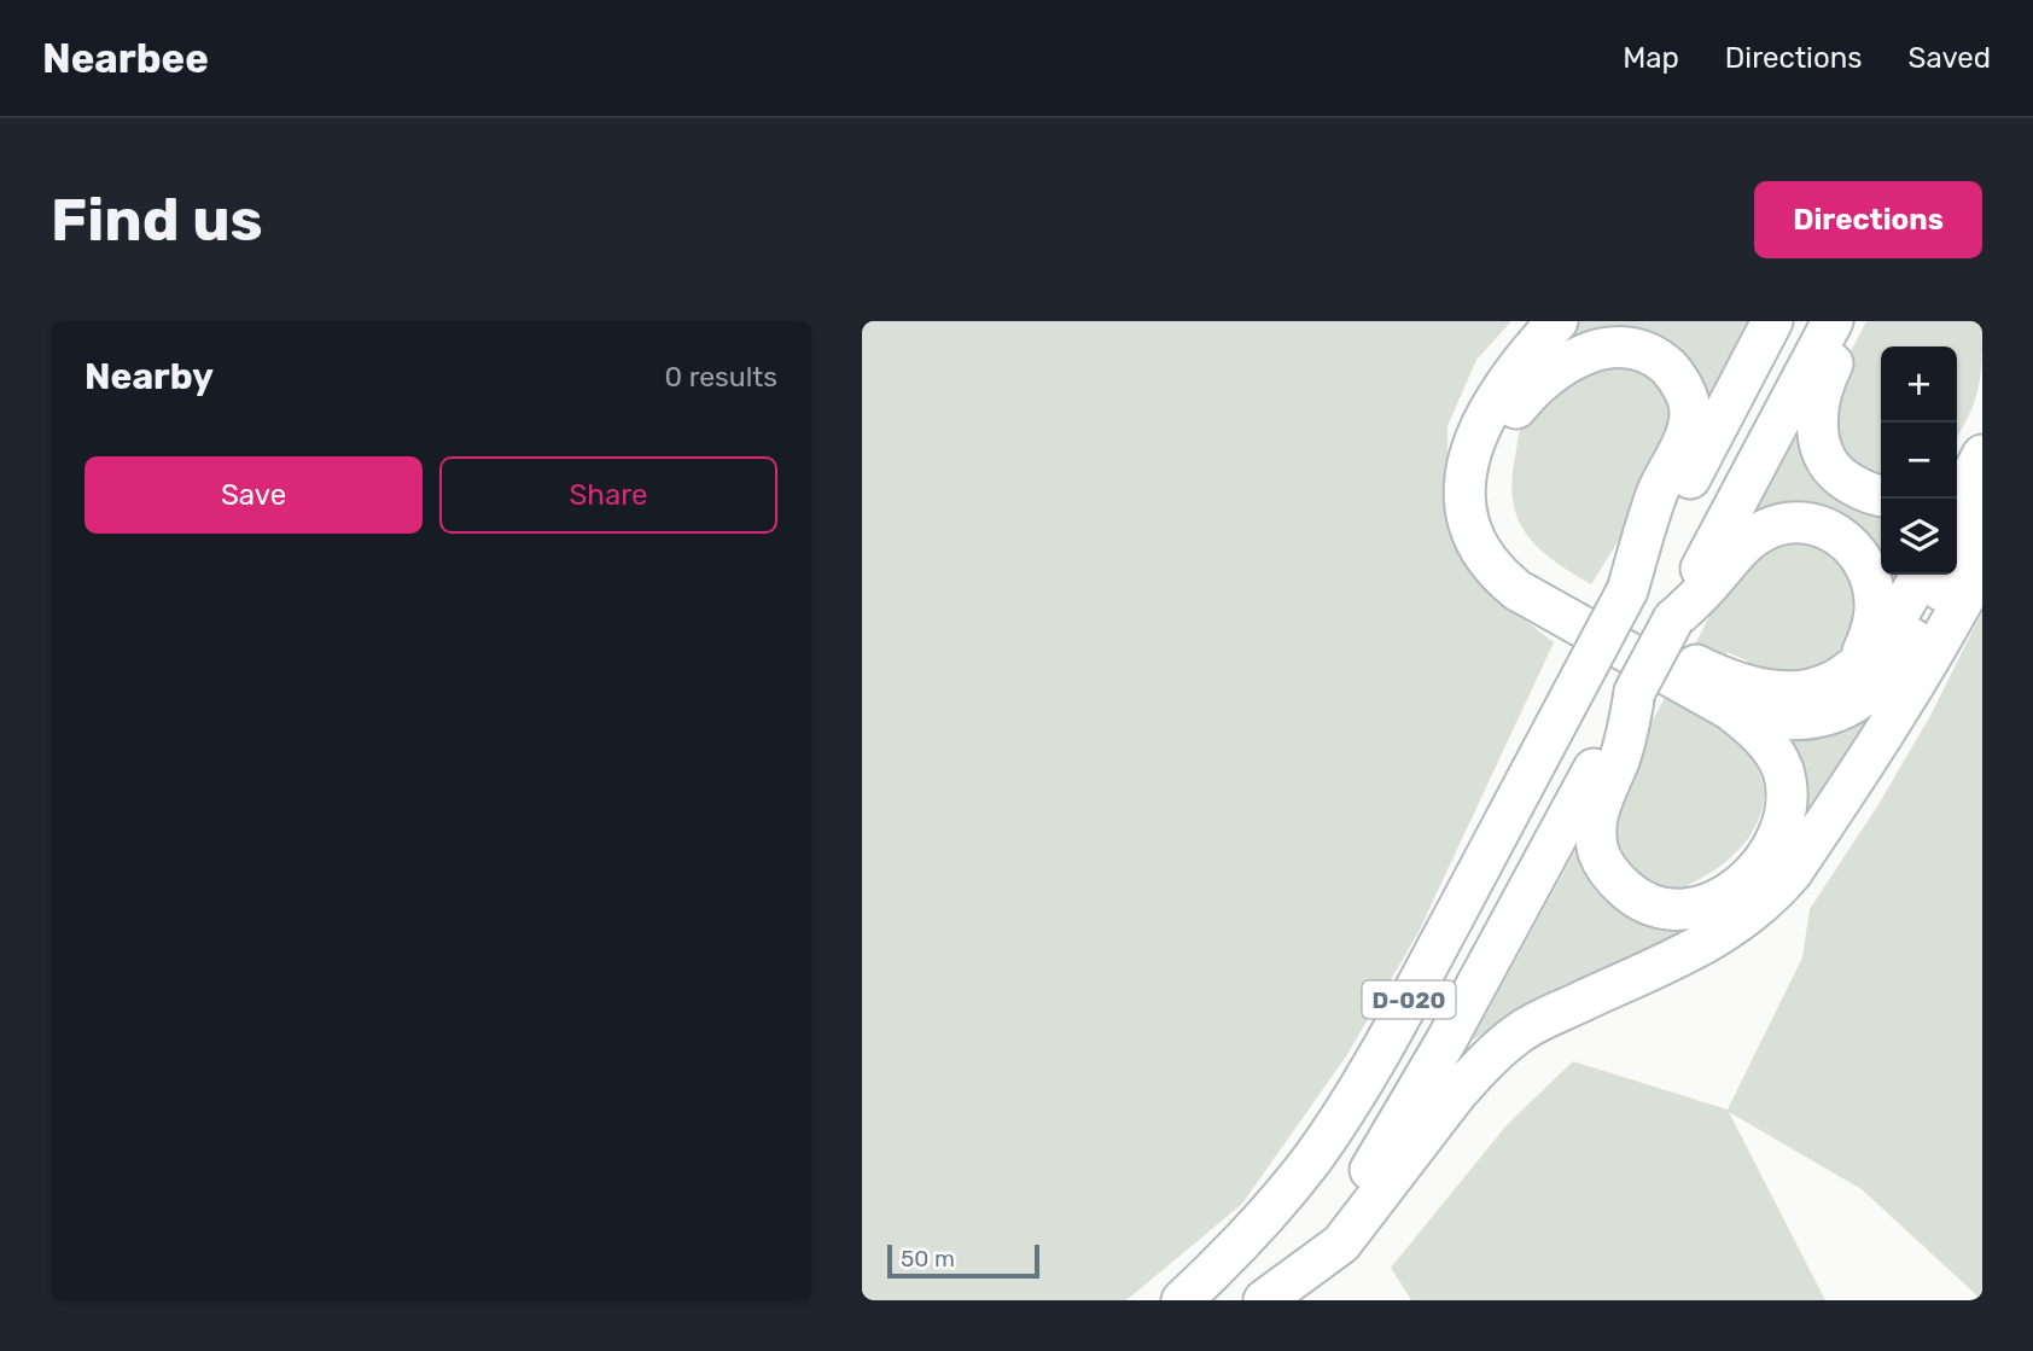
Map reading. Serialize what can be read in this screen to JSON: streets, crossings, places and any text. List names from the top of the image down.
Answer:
{
  "streets": {
    "highway": ["D-020"]
  },
  "scale_bar": "50 m",
  "page": {
    "header": "Nearbee",
    "nav": ["Map", "Directions", "Saved"],
    "buttons": [
      "Directions",
      ["Save", "Share"]
    ],
    "title": "Find us",
    "heading": ["Nearby", "0 results"],
    "map_buttons": ["+", "−"],
    "scale": "50 m"
  }
}
